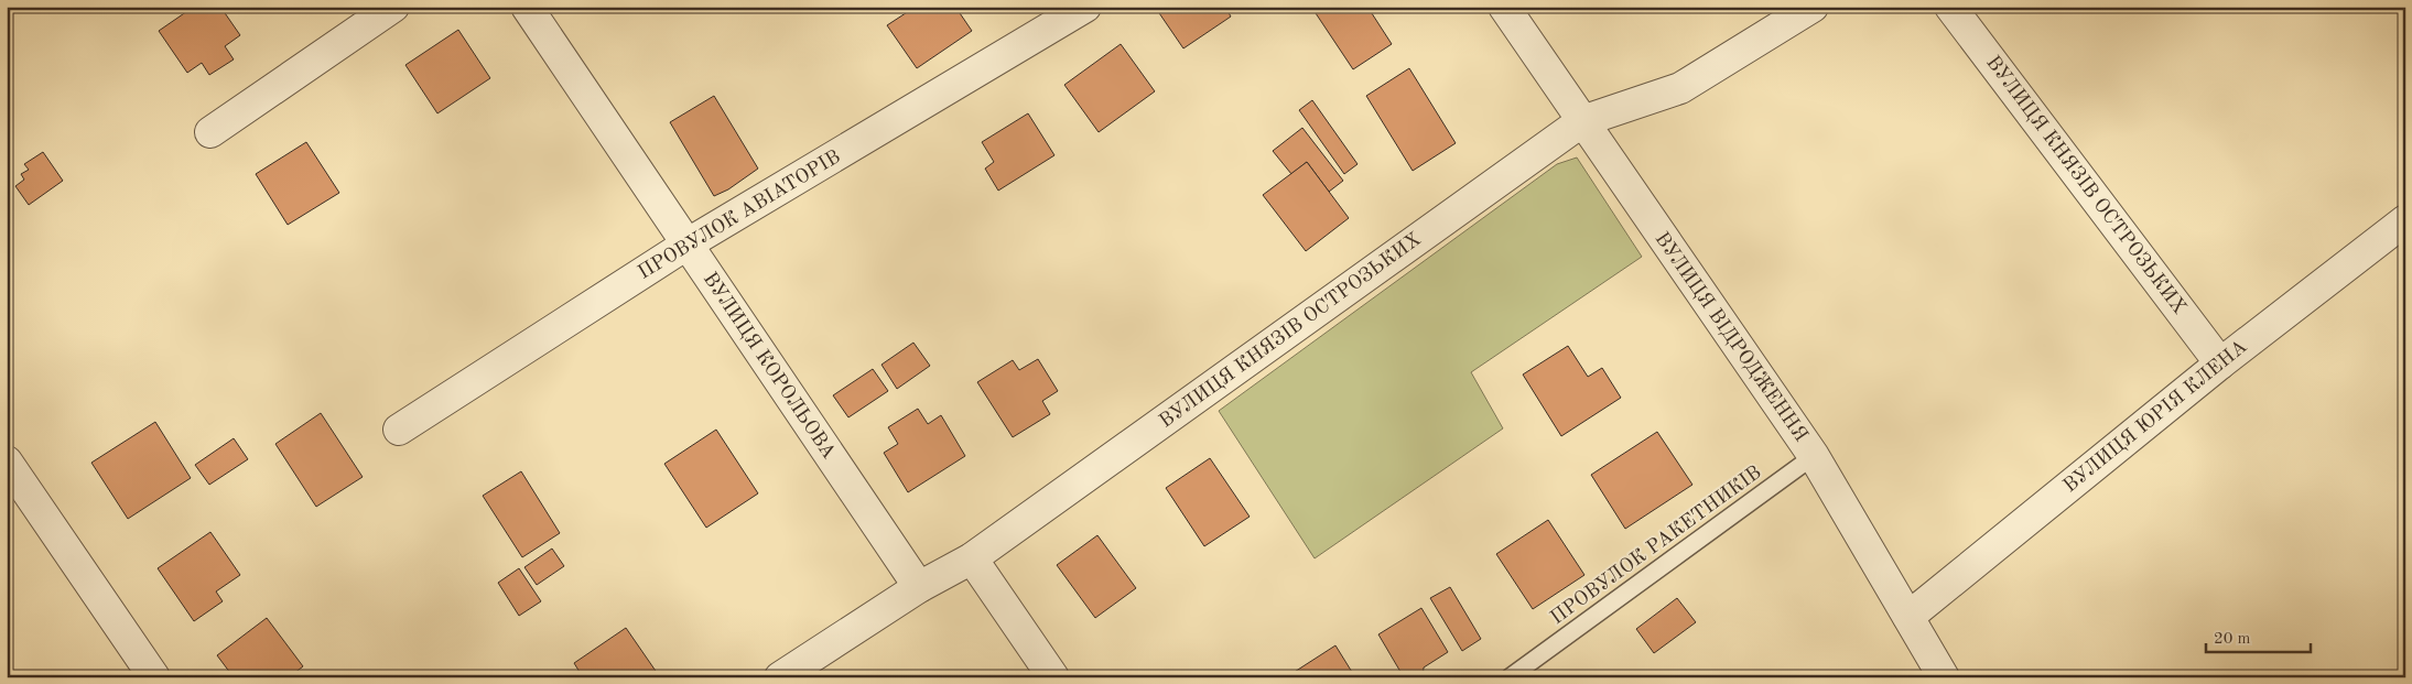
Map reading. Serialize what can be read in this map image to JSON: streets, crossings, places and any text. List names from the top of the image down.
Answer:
{
  "streets": {
    "street": [
      "ВУЛИЦЯ КНЯЗІВ ОСТРОЗЬКИХ",
      "ПРОВУЛОК АВІАТОРІВ",
      "ВУЛИЦЯ ВІДРОДЖЕННЯ",
      "ВУЛИЦЯ КОРОЛЬОВА",
      "ВУЛИЦЯ ЮРІЯ КЛЕНА"
    ],
    "lane": ["ПРОВУЛОК РАКЕТНИКІВ"]
  },
  "crossings": [
    ["ВУЛИЦЯ КНЯЗІВ ОСТРОЗЬКИХ", "ВУЛИЦЯ ВІДРОДЖЕННЯ"],
    ["ВУЛИЦЯ КНЯЗІВ ОСТРОЗЬКИХ", "ВУЛИЦЯ КОРОЛЬОВА"],
    ["ВУЛИЦЯ КНЯЗІВ ОСТРОЗЬКИХ", "ВУЛИЦЯ ЮРІЯ КЛЕНА"],
    ["ПРОВУЛОК АВІАТОРІВ", "ВУЛИЦЯ КОРОЛЬОВА"],
    ["ВУЛИЦЯ ВІДРОДЖЕННЯ", "ВУЛИЦЯ ЮРІЯ КЛЕНА"],
    ["ВУЛИЦЯ ВІДРОДЖЕННЯ", "ПРОВУЛОК РАКЕТНИКІВ"]
  ],
  "scale_bar": "20 m"
}
